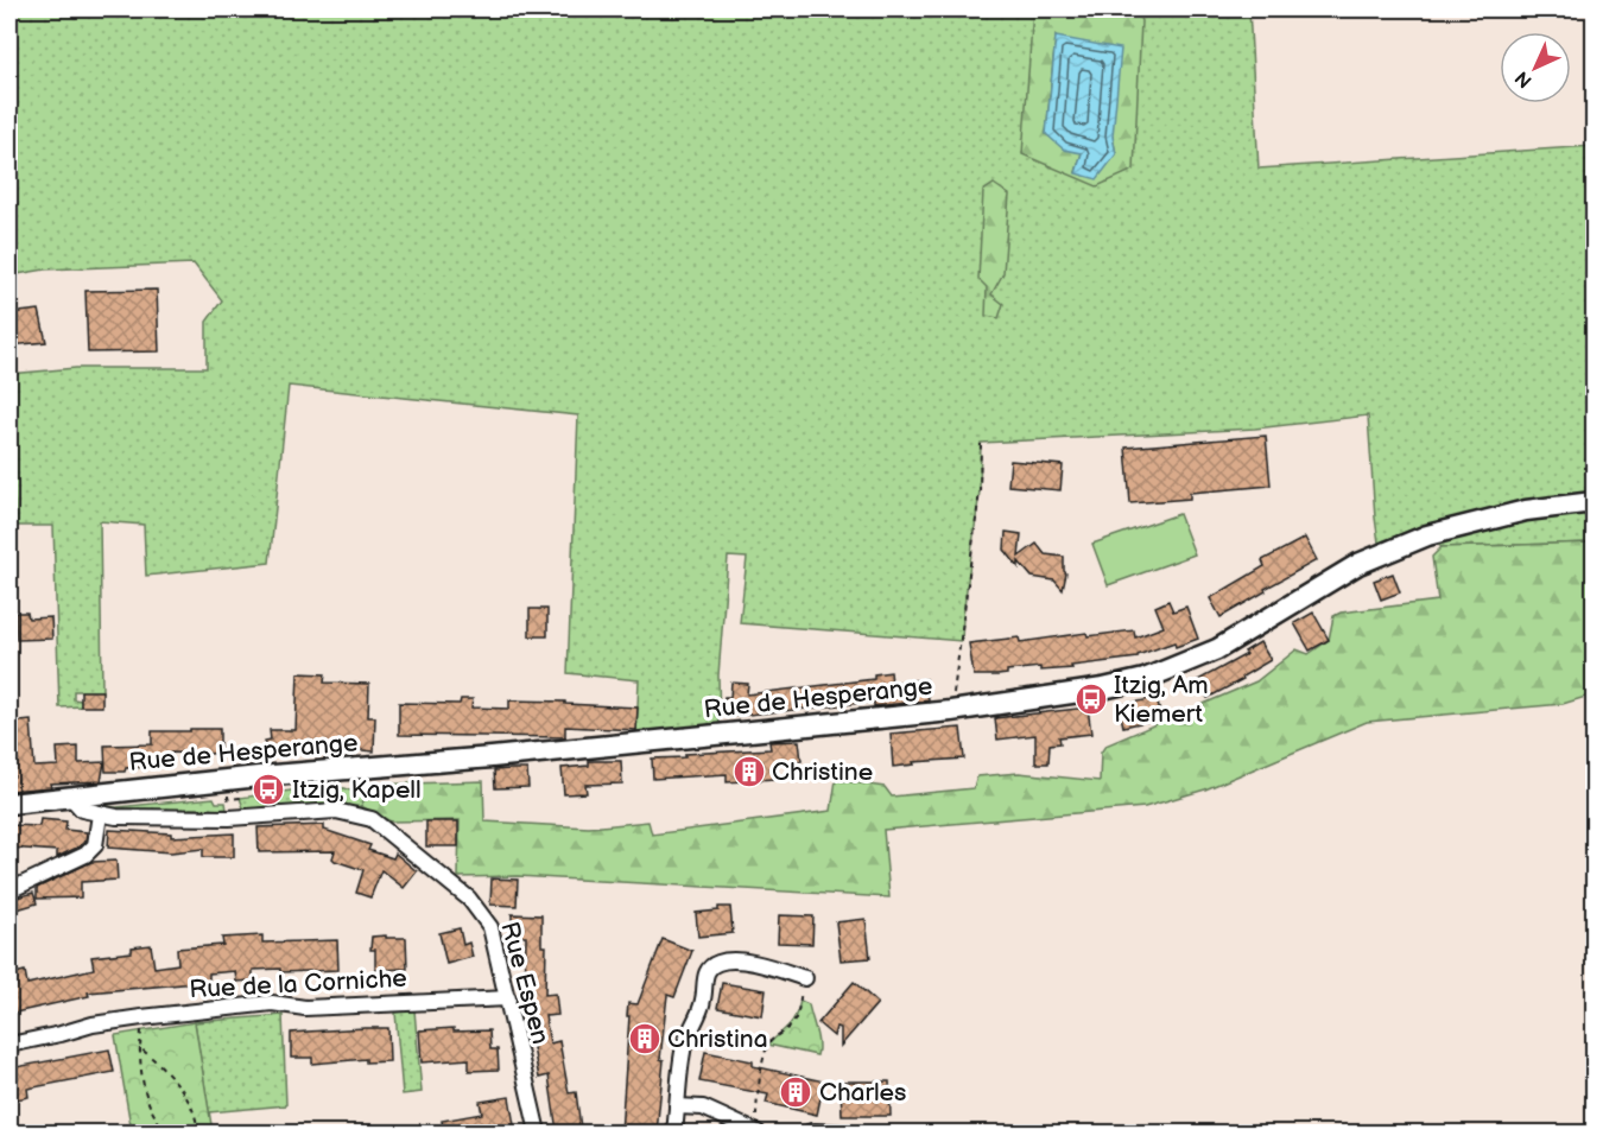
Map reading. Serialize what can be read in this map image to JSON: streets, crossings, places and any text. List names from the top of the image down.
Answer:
{
  "streets": {
    "main road": ["Rue de Hesperange"],
    "street": ["Rue Espen", "Rue de la Corniche"]
  },
  "crossings": [
    ["Rue de Hesperange", "Rue Espen"],
    ["Rue Espen", "Rue de la Corniche"]
  ],
  "places": {
    "bus stop": ["Itzig, Am Kiemert", "Itzig, Kapell"],
    "building": ["Christine", "Christina", "Charles"]
  },
  "north": "bottom left"
}
